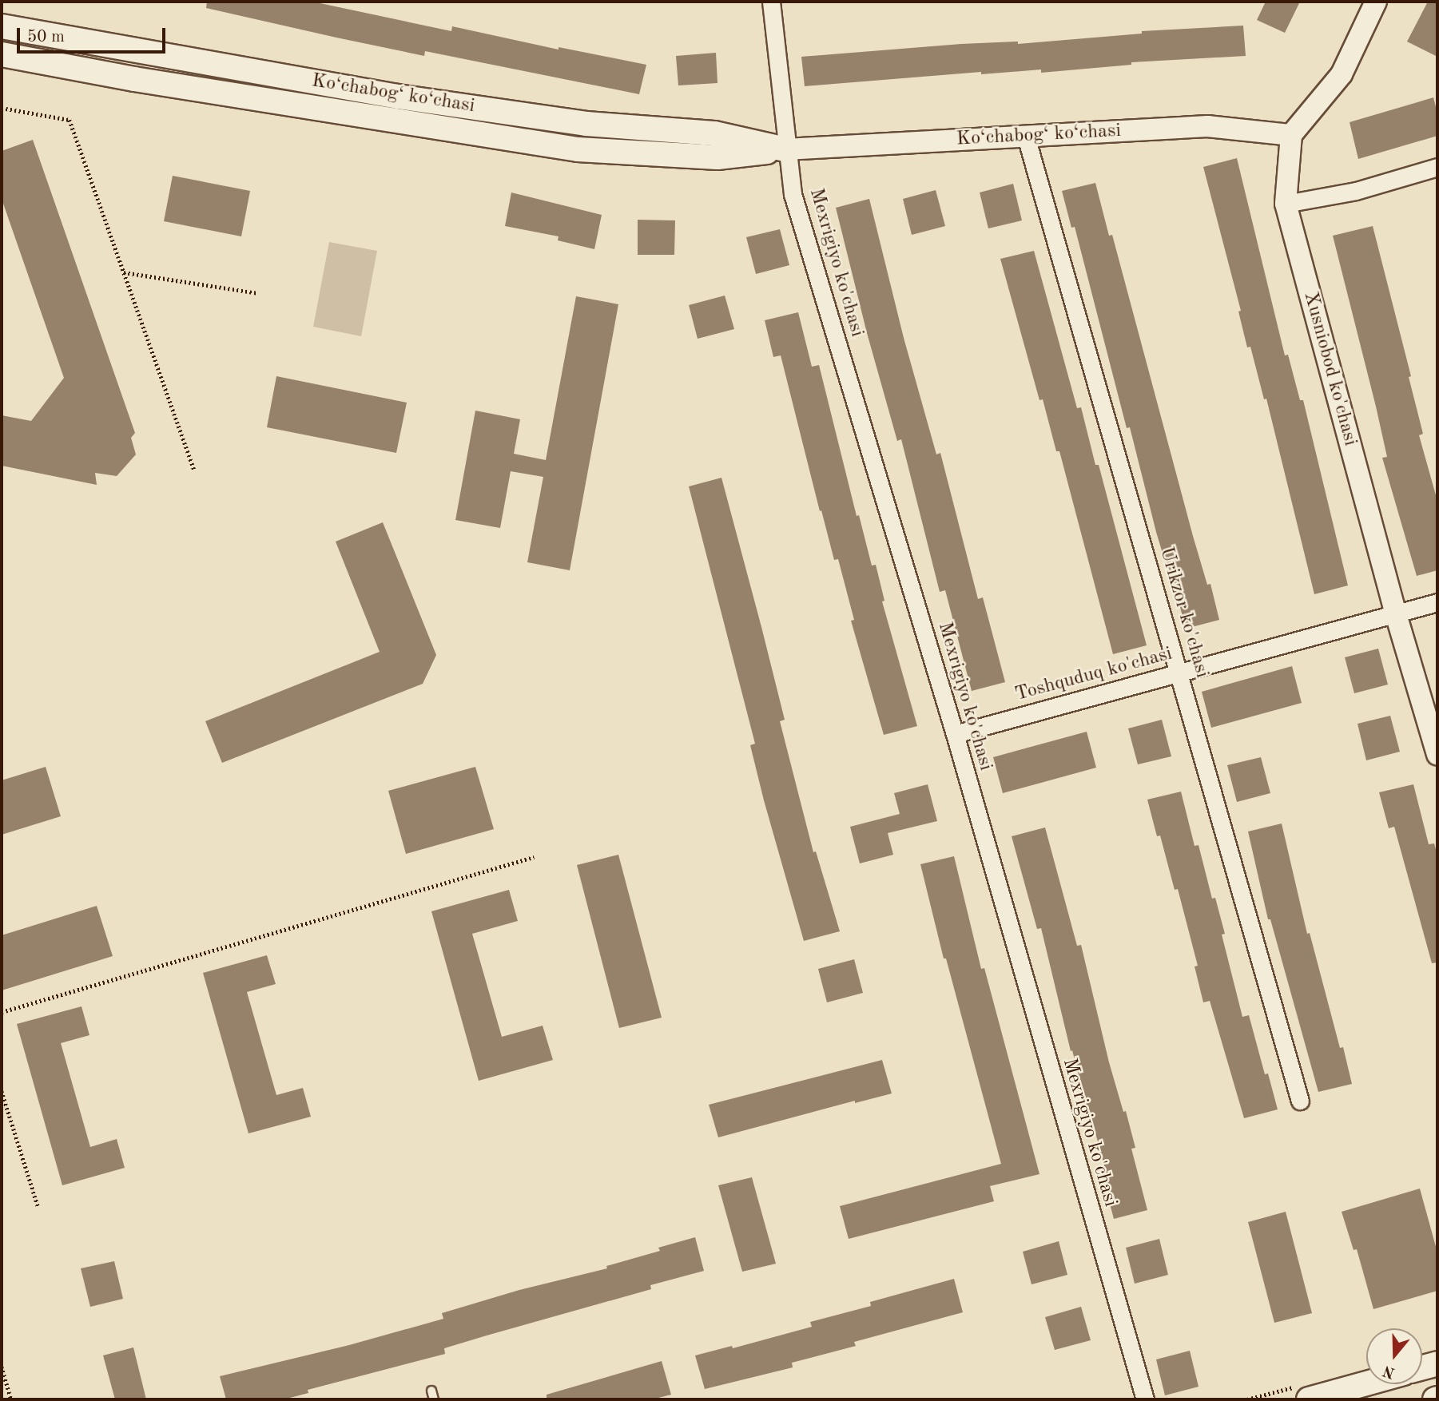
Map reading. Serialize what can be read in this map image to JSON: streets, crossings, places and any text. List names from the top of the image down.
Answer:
{
  "streets": {
    "main road": ["Ko‘chabog‘ ko‘chasi"],
    "street": [
      "Mexrigiyo ko'chasi",
      "Xusniobod ko'chasi",
      "Urikzor ko'chasi",
      "Toshquduq ko'chasi"
    ]
  },
  "crossings": [
    ["Ko‘chabog‘ ko‘chasi", "Mexrigiyo ko'chasi"],
    ["Ko‘chabog‘ ko‘chasi", "Xusniobod ko'chasi"],
    ["Ko‘chabog‘ ko‘chasi", "Urikzor ko'chasi"],
    ["Mexrigiyo ko'chasi", "Toshquduq ko'chasi"],
    ["Xusniobod ko'chasi", "Toshquduq ko'chasi"],
    ["Urikzor ko'chasi", "Toshquduq ko'chasi"]
  ],
  "scale_bar": "50 m",
  "north": "bottom"
}
